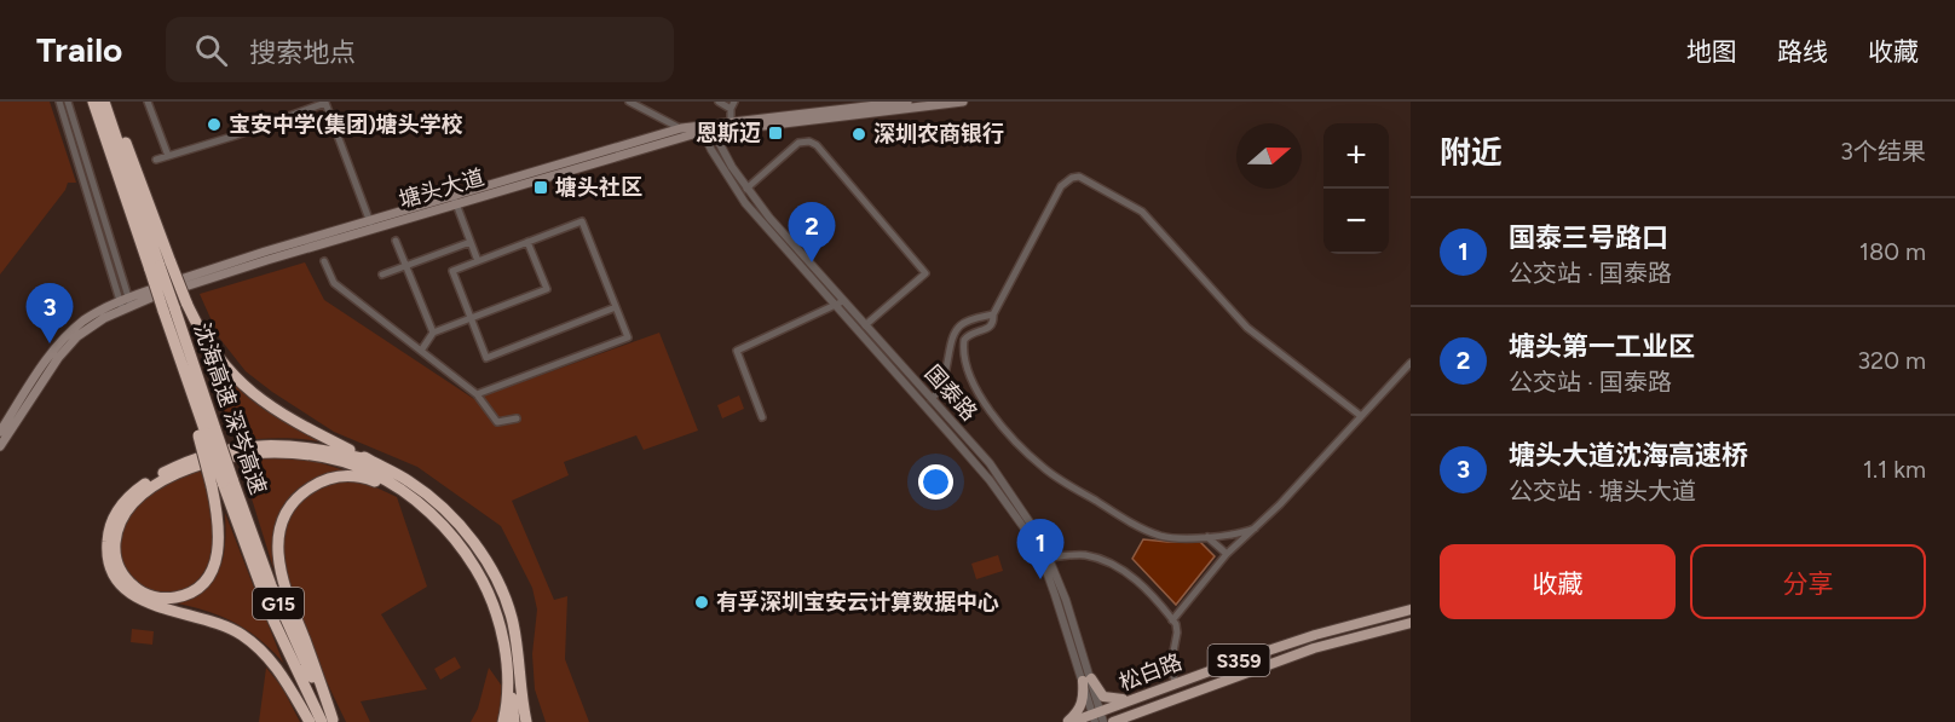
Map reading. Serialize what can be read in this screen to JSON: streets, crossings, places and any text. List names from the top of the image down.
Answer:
{
  "streets": {
    "highway": ["沈海高速 深岑高速", "G15"],
    "main road": ["塘头大道", "S359", "松白路"],
    "street": ["国泰路"]
  },
  "crossings": [
    ["塘头大道", "国泰路"],
    ["国泰路", "松白路"]
  ],
  "places": {
    "other": ["宝安中学(集团)塘头学校", "深圳农商银行", "有孚深圳宝安云计算数据中心"],
    "transit": ["恩斯迈", "塘头社区"]
  },
  "north": "right",
  "page": {
    "header": "Trailo",
    "search": "搜索地点",
    "nav": ["地图", "路线", "收藏"],
    "heading": ["附近", "3个结果"],
    "map_buttons": ["+", "−"],
    "list": [
      {
        "mark": "1",
        "name": "国泰三号路口",
        "note": "公交站 · 国泰路",
        "value": "180 m"
      },
      {
        "mark": "2",
        "name": "塘头第一工业区",
        "note": "公交站 · 国泰路",
        "value": "320 m"
      },
      {
        "mark": "3",
        "name": "塘头大道沈海高速桥",
        "note": "公交站 · 塘头大道",
        "value": "1.1 km"
      }
    ],
    "pins": ["2", "3", "1"],
    "buttons": ["收藏", "分享"]
  }
}
